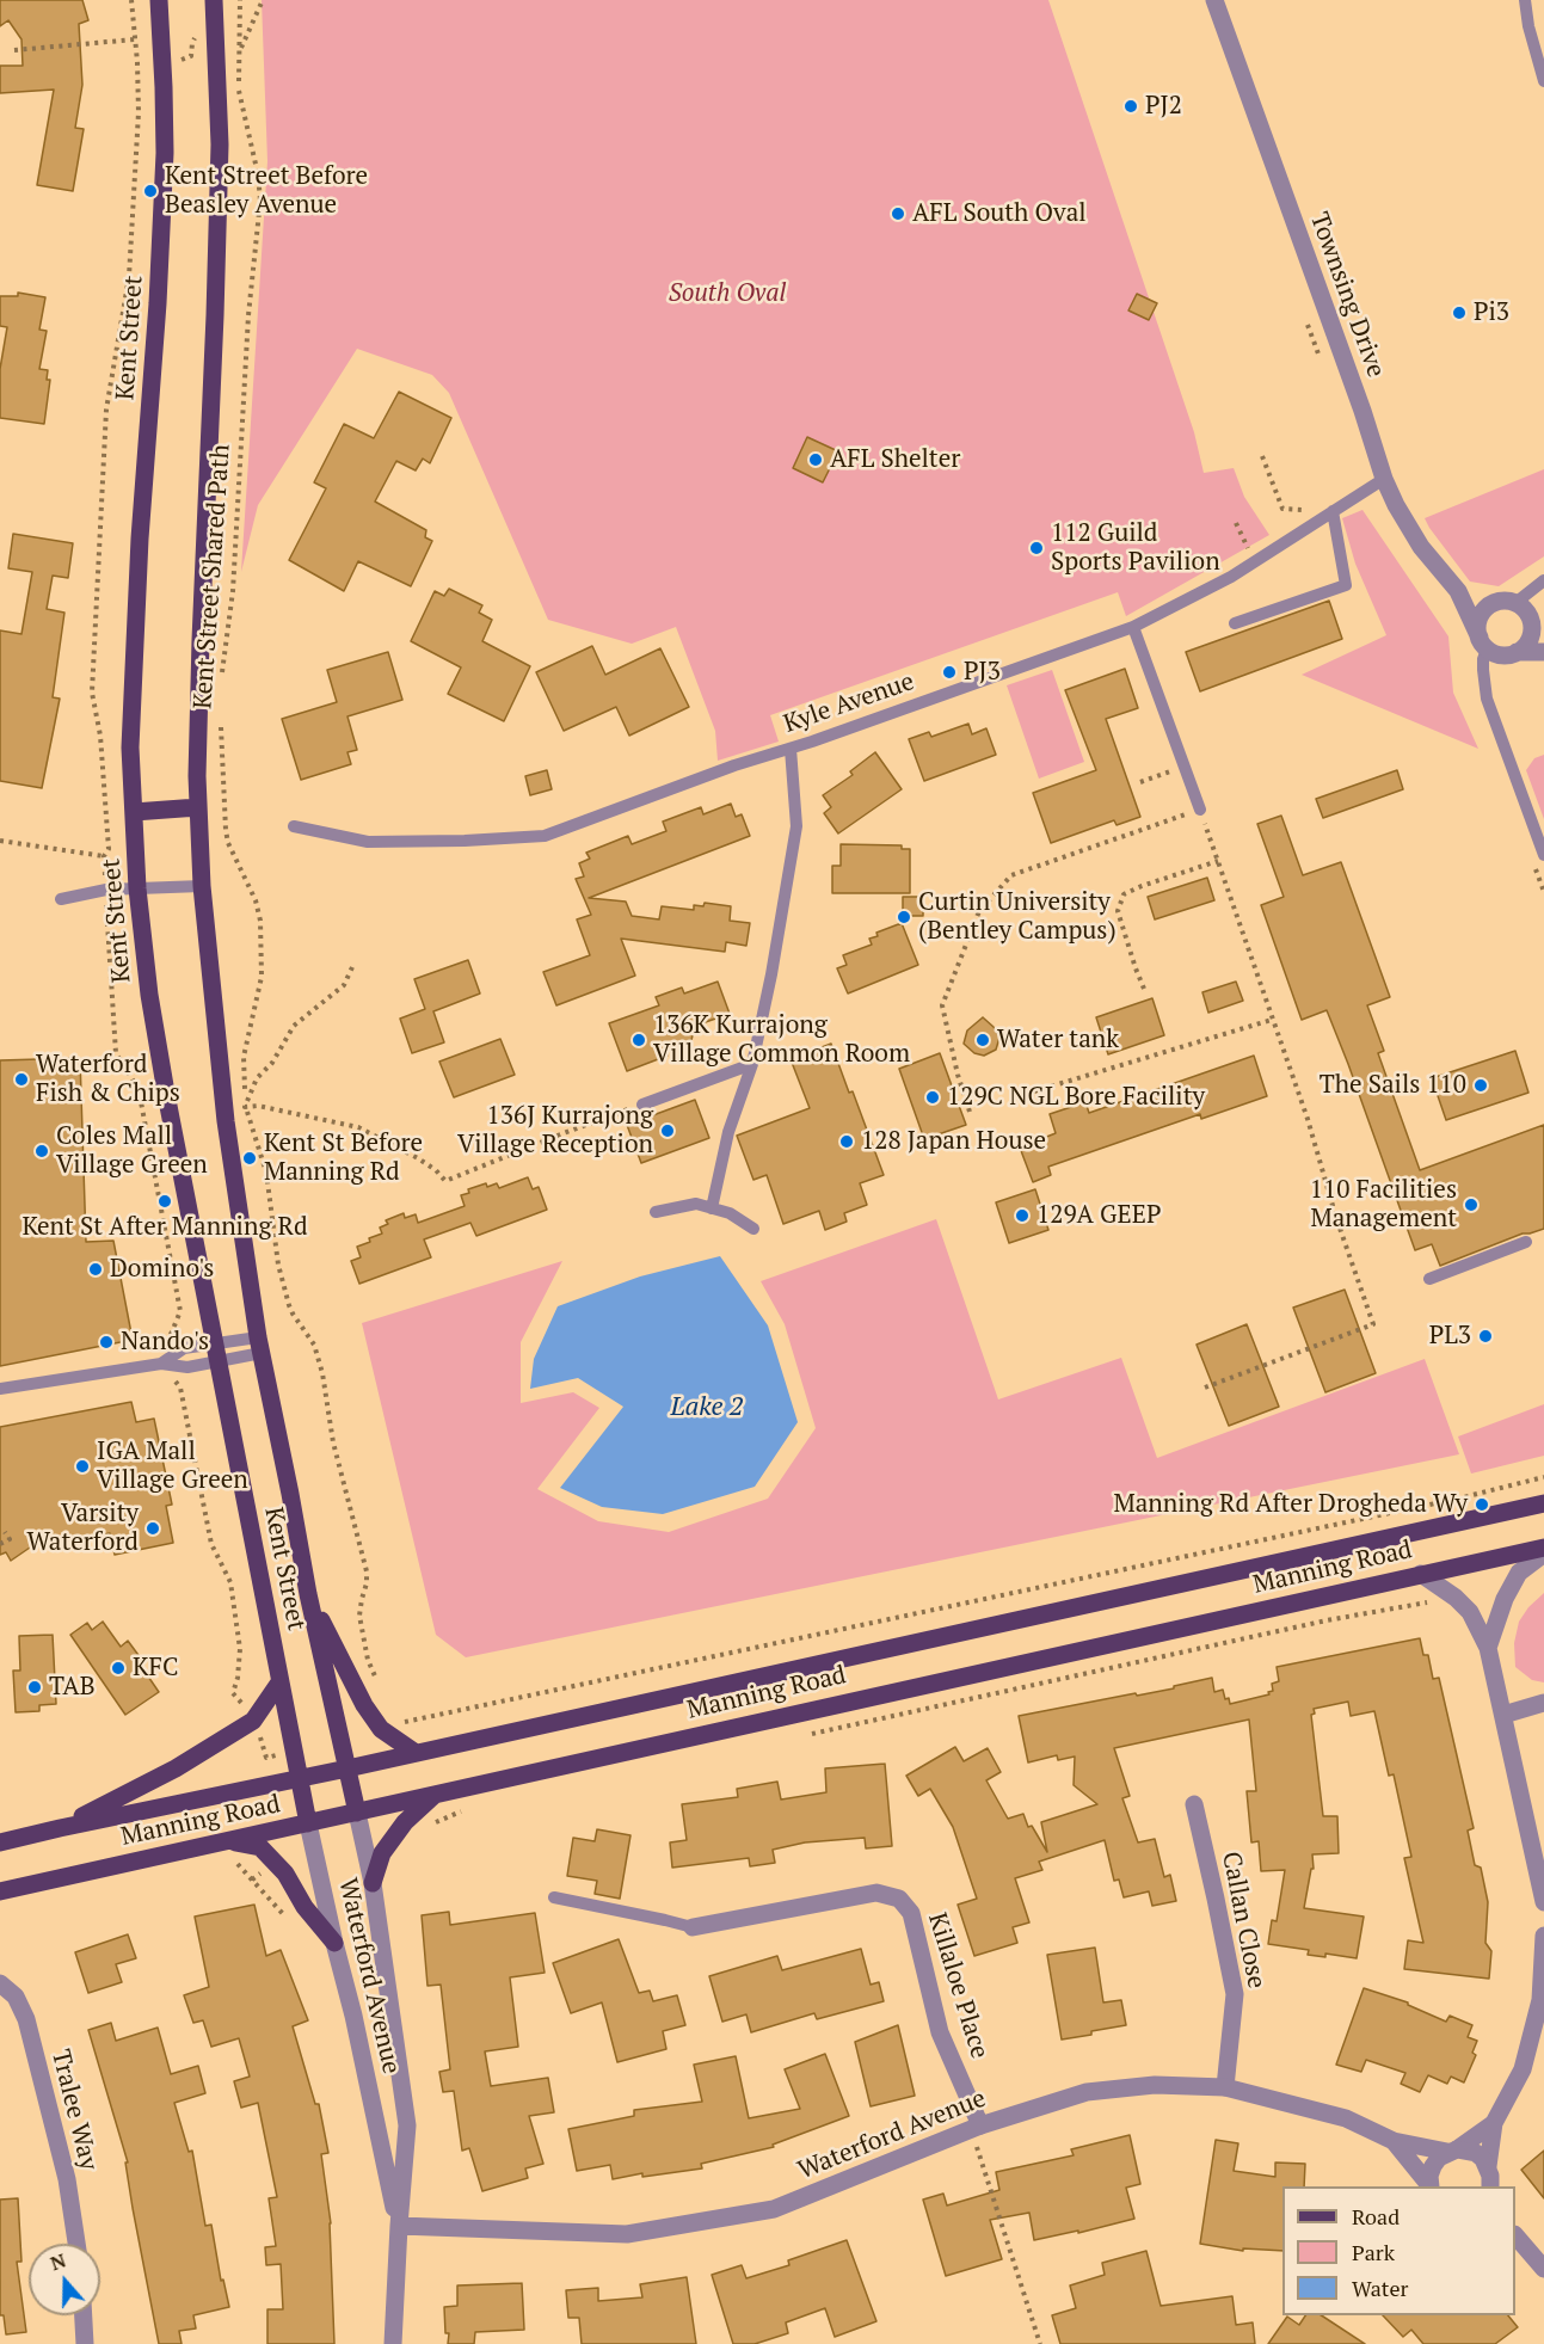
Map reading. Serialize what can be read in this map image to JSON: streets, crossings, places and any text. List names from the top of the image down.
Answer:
{
  "streets": {
    "main road": ["Kent Street", "Manning Road"],
    "street": [
      "Townsing Drive",
      "Callan Close",
      "Waterford Avenue",
      "Killaloe Place",
      "Tralee Way"
    ],
    "lane": ["Kyle Avenue"],
    "path": ["Kent Street Shared Path"]
  },
  "crossings": [
    ["Townsing Drive", "Kyle Avenue"],
    ["Kent Street", "Manning Road"],
    ["Kent Street", "Waterford Avenue"],
    ["Manning Road", "Waterford Avenue"],
    ["Callan Close", "Waterford Avenue"],
    ["Waterford Avenue", "Killaloe Place"]
  ],
  "water": ["Lake 2"],
  "parks": ["South Oval"],
  "places": [
    "PJ2",
    "Kent Street Before Beasley Avenue",
    "AFL South Oval",
    "Pi3",
    "AFL Shelter",
    "112 Guild Sports Pavilion",
    "PJ3",
    "Curtin University (Bentley Campus)",
    "136K Kurrajong Village Common Room",
    "Water tank",
    "Waterford Fish & Chips",
    "The Sails 110",
    "129C NGL Bore Facility",
    "136J Kurrajong Village Reception",
    "128 Japan House",
    "Coles Mall Village Green",
    "Kent St Before Manning Rd",
    "Kent St After Manning Rd",
    "110 Facilities Management",
    "129A GEEP",
    "Domino's",
    "PL3",
    "Nando's",
    "IGA Mall Village Green",
    "Manning Rd After Drogheda Wy",
    "Varsity Waterford",
    "KFC",
    "TAB"
  ],
  "legend": ["Road", "Park", "Water"],
  "north": "top"
}
